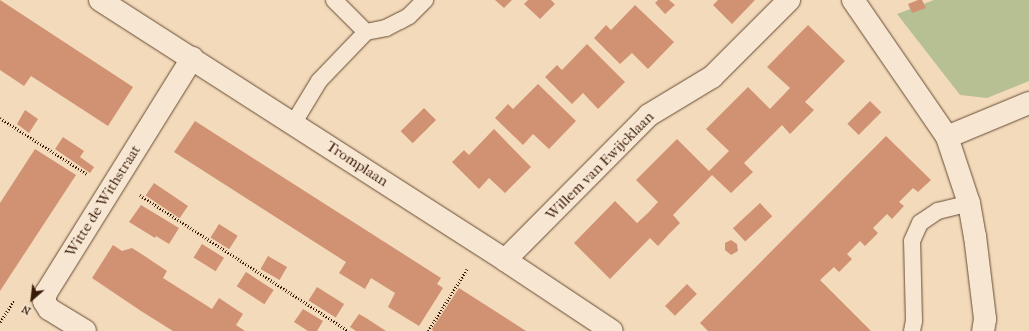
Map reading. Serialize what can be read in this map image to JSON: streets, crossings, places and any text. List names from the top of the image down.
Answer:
{
  "streets": {
    "street": ["Tromplaan", "Willem van Ewijcklaan", "Witte de Withstraat"]
  },
  "crossings": [
    ["Tromplaan", "Willem van Ewijcklaan"],
    ["Tromplaan", "Witte de Withstraat"]
  ],
  "north": "bottom left"
}
